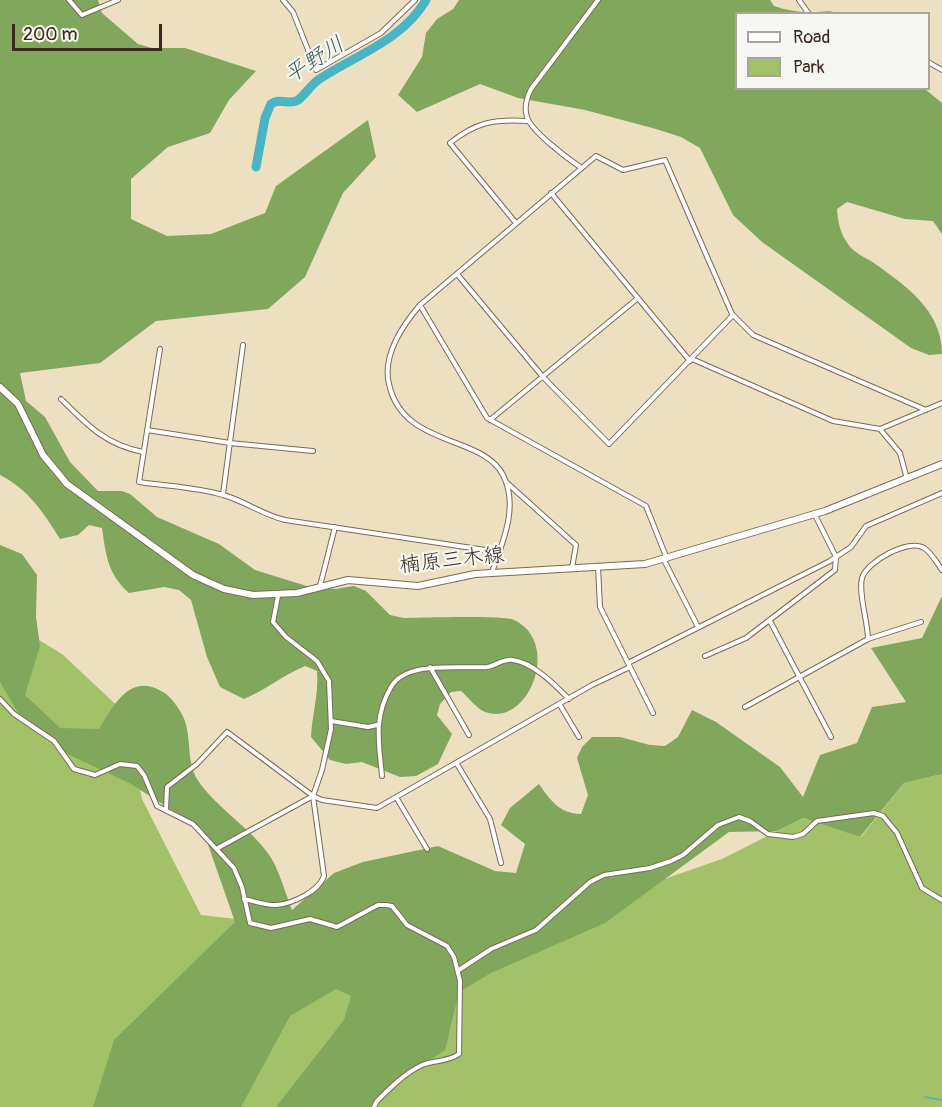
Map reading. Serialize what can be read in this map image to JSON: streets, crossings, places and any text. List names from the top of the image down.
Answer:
{
  "streets": {
    "main road": ["楠原三木線"]
  },
  "water": ["平野川"],
  "legend": ["Road", "Park"],
  "scale_bar": "200 m"
}
